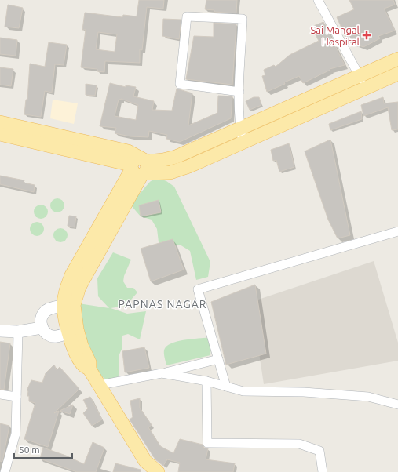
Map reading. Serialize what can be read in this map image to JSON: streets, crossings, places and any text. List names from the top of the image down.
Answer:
{
  "districts": ["PAPNAS NAGAR"],
  "places": {
    "health": ["Sai Mangal Hospital"]
  },
  "scale_bar": "50 m"
}
